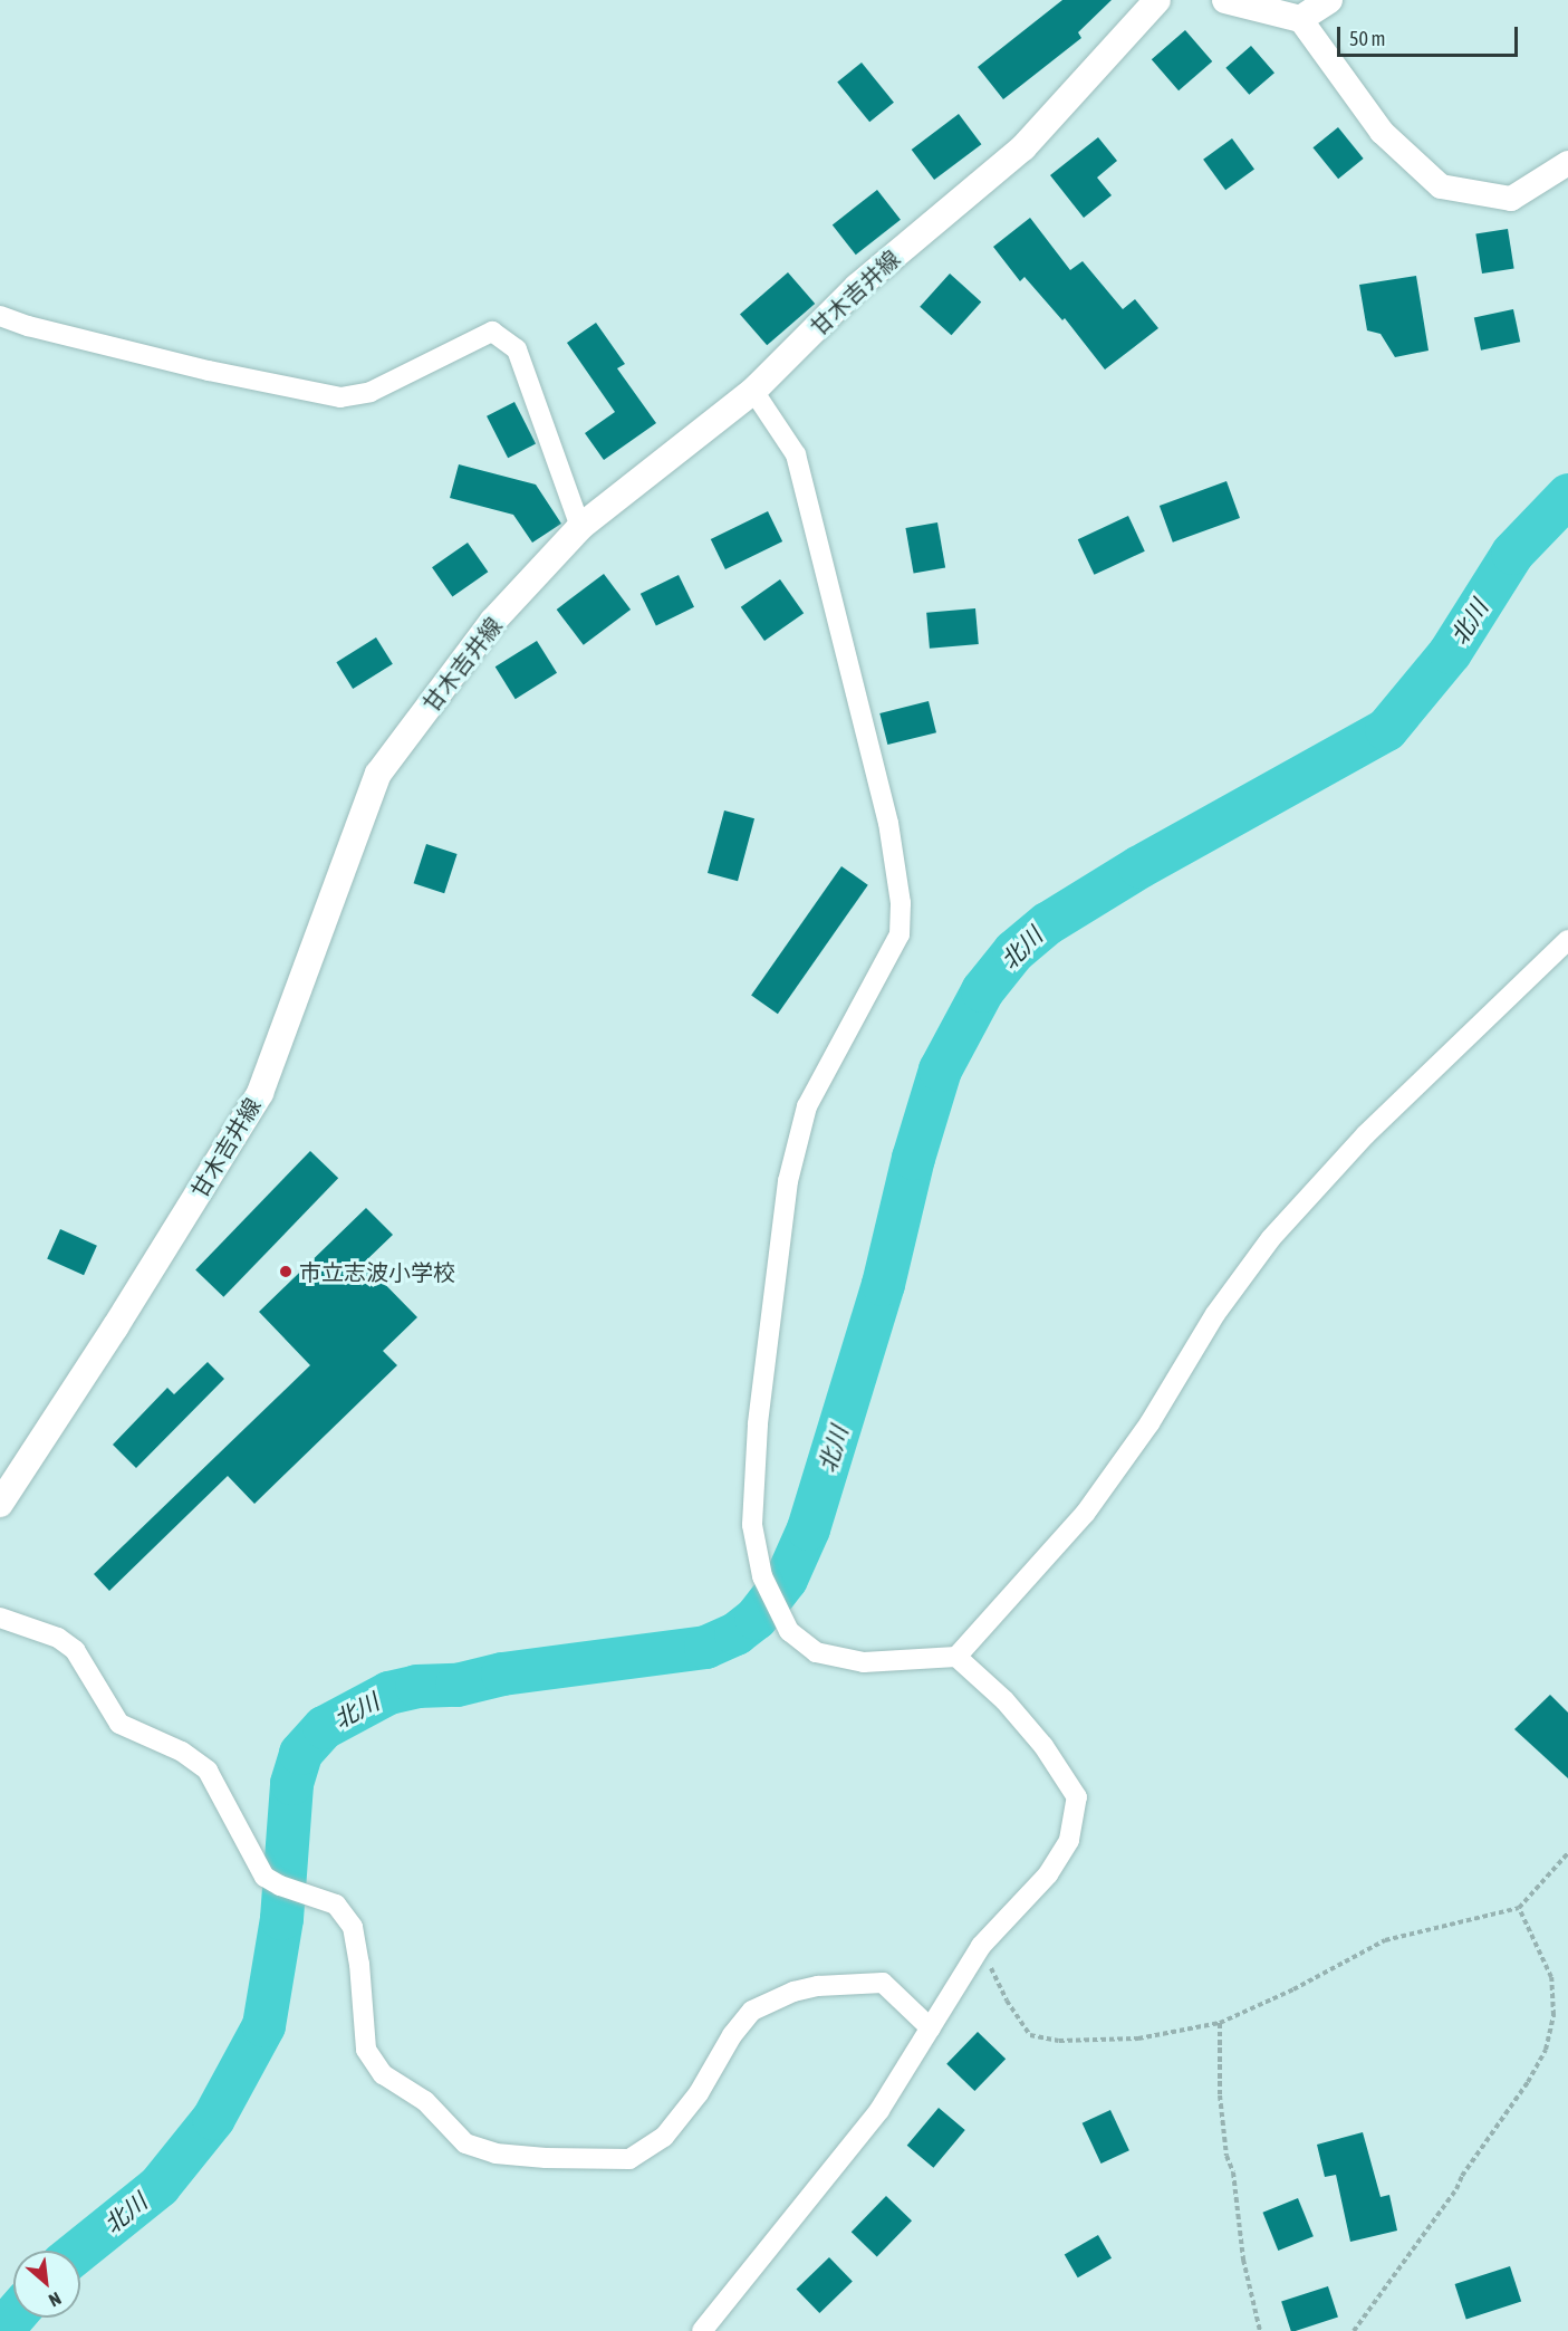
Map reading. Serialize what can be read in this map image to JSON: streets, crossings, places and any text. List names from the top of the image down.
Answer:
{
  "streets": {
    "main road": ["甘木吉井線"]
  },
  "water": ["北川"],
  "places": ["市立志波小学校"],
  "scale_bar": "50 m",
  "north": "bottom right"
}
